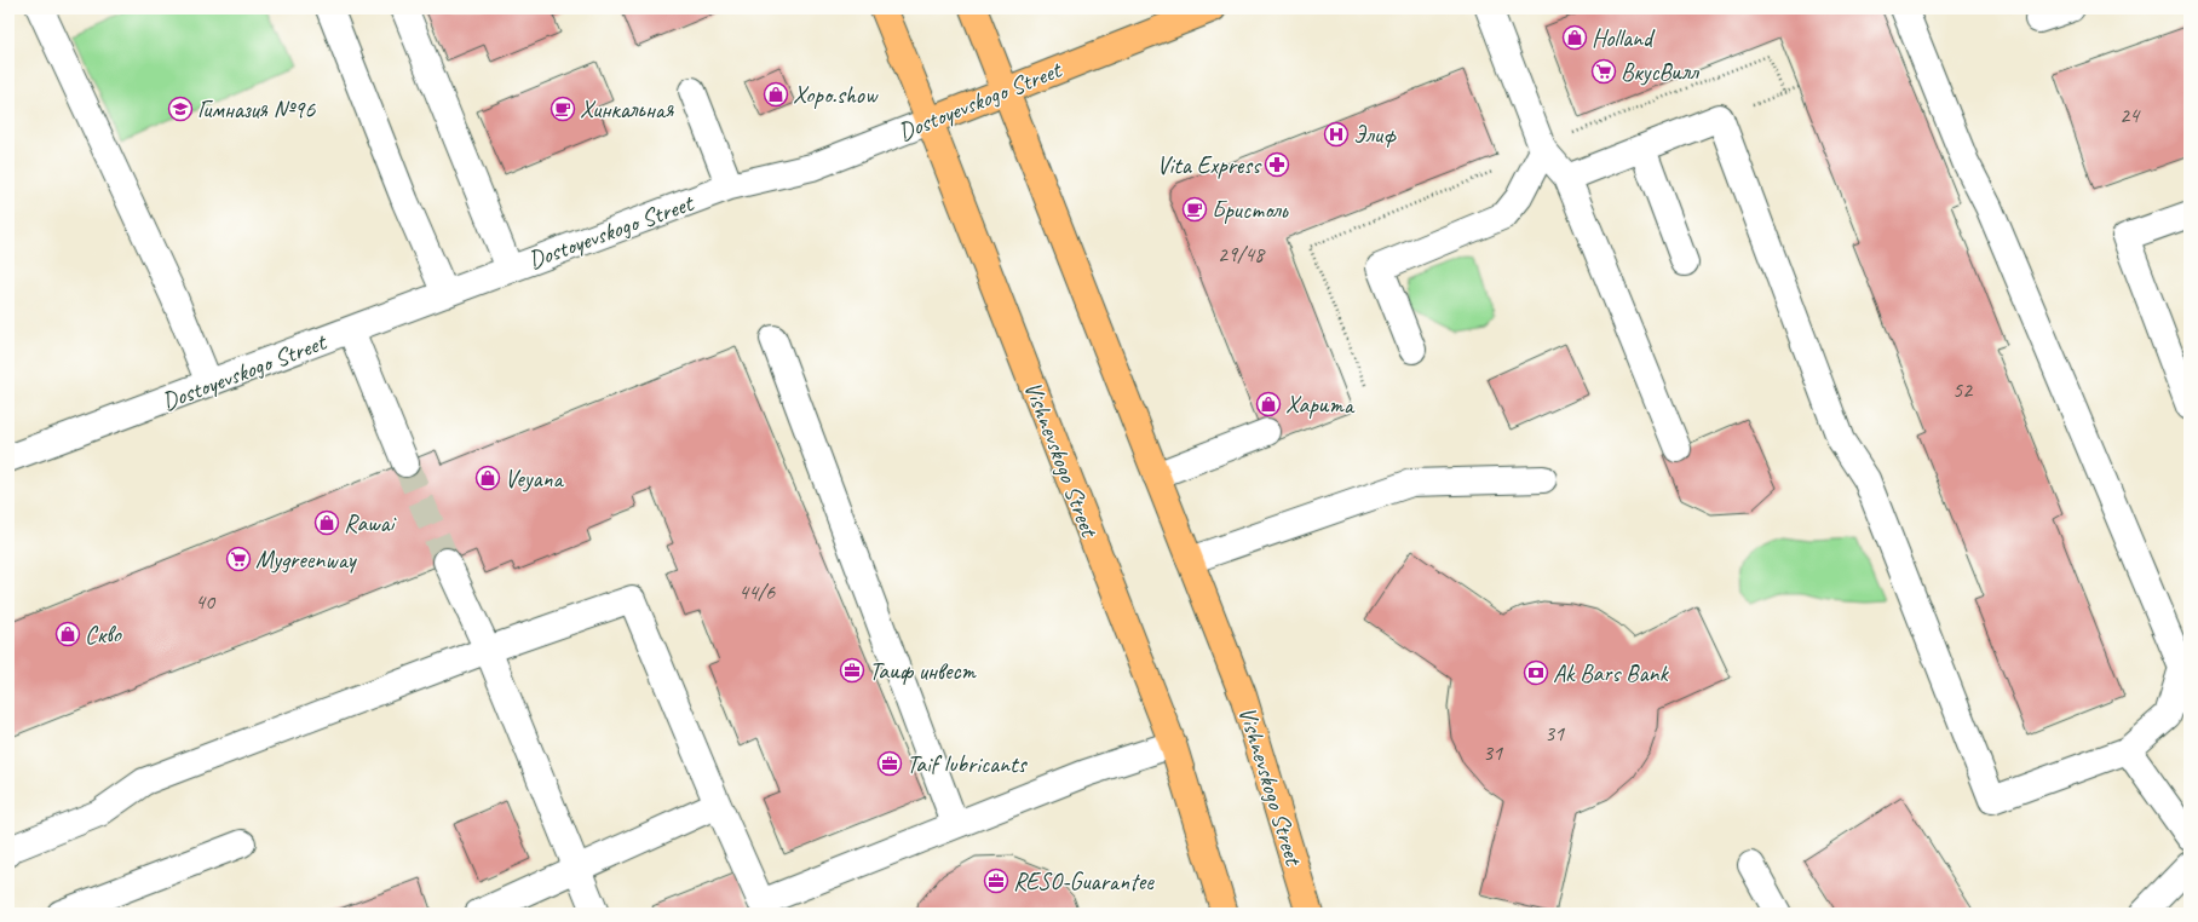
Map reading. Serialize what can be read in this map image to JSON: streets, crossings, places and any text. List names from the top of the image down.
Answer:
{
  "streets": {
    "main road": ["Dostoyevskogo Street", "Vishnevskogo Street"]
  },
  "crossings": [
    ["Dostoyevskogo Street", "Vishnevskogo Street"]
  ],
  "places": {
    "shop": [
      "Holland",
      "Хоро.show",
      "Харита",
      "Veyana",
      "Rawai",
      "Скво"
    ],
    "supermarket": ["ВкусВилл", "Mygreenway"],
    "school or university": ["Гимназия №96"],
    "cafe": ["Хинкальная", "Бристоль"],
    "hospital": ["Элиф"],
    "pharmacy": ["Vita Express"],
    "office": ["Таиф инвест", "Taif lubricants", "RESO-Guarantee"],
    "bank": ["Ak Bars Bank"]
  },
  "house_numbers": [
    "24",
    "29/48",
    "52",
    "44/6",
    "40",
    "31",
    "31"
  ]
}
